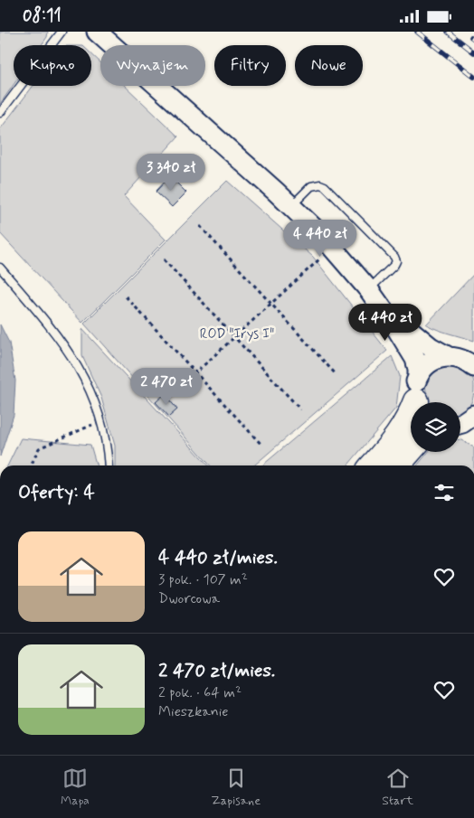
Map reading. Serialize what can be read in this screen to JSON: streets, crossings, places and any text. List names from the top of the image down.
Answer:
{
  "parks": ["ROD \"Irys I\""],
  "page": {
    "status": "08:11",
    "chip": [
      "Kupno",
      "Wynajem",
      "Filtry",
      "Nowe"
    ],
    "price": [
      "3 340 zł",
      "4 440 zł",
      "4 440 zł",
      "2 470 zł"
    ],
    "heading": "Oferty: 4",
    "list": [
      {
        "name": "4 440 zł/mies.",
        "note": "3 pok. · 107 m² · Dworcowa"
      },
      {
        "name": "2 470 zł/mies.",
        "note": "2 pok. · 64 m² · Mieszkanie"
      }
    ],
    "tabs": ["Mapa", "Zapisane", "Start"]
  }
}
